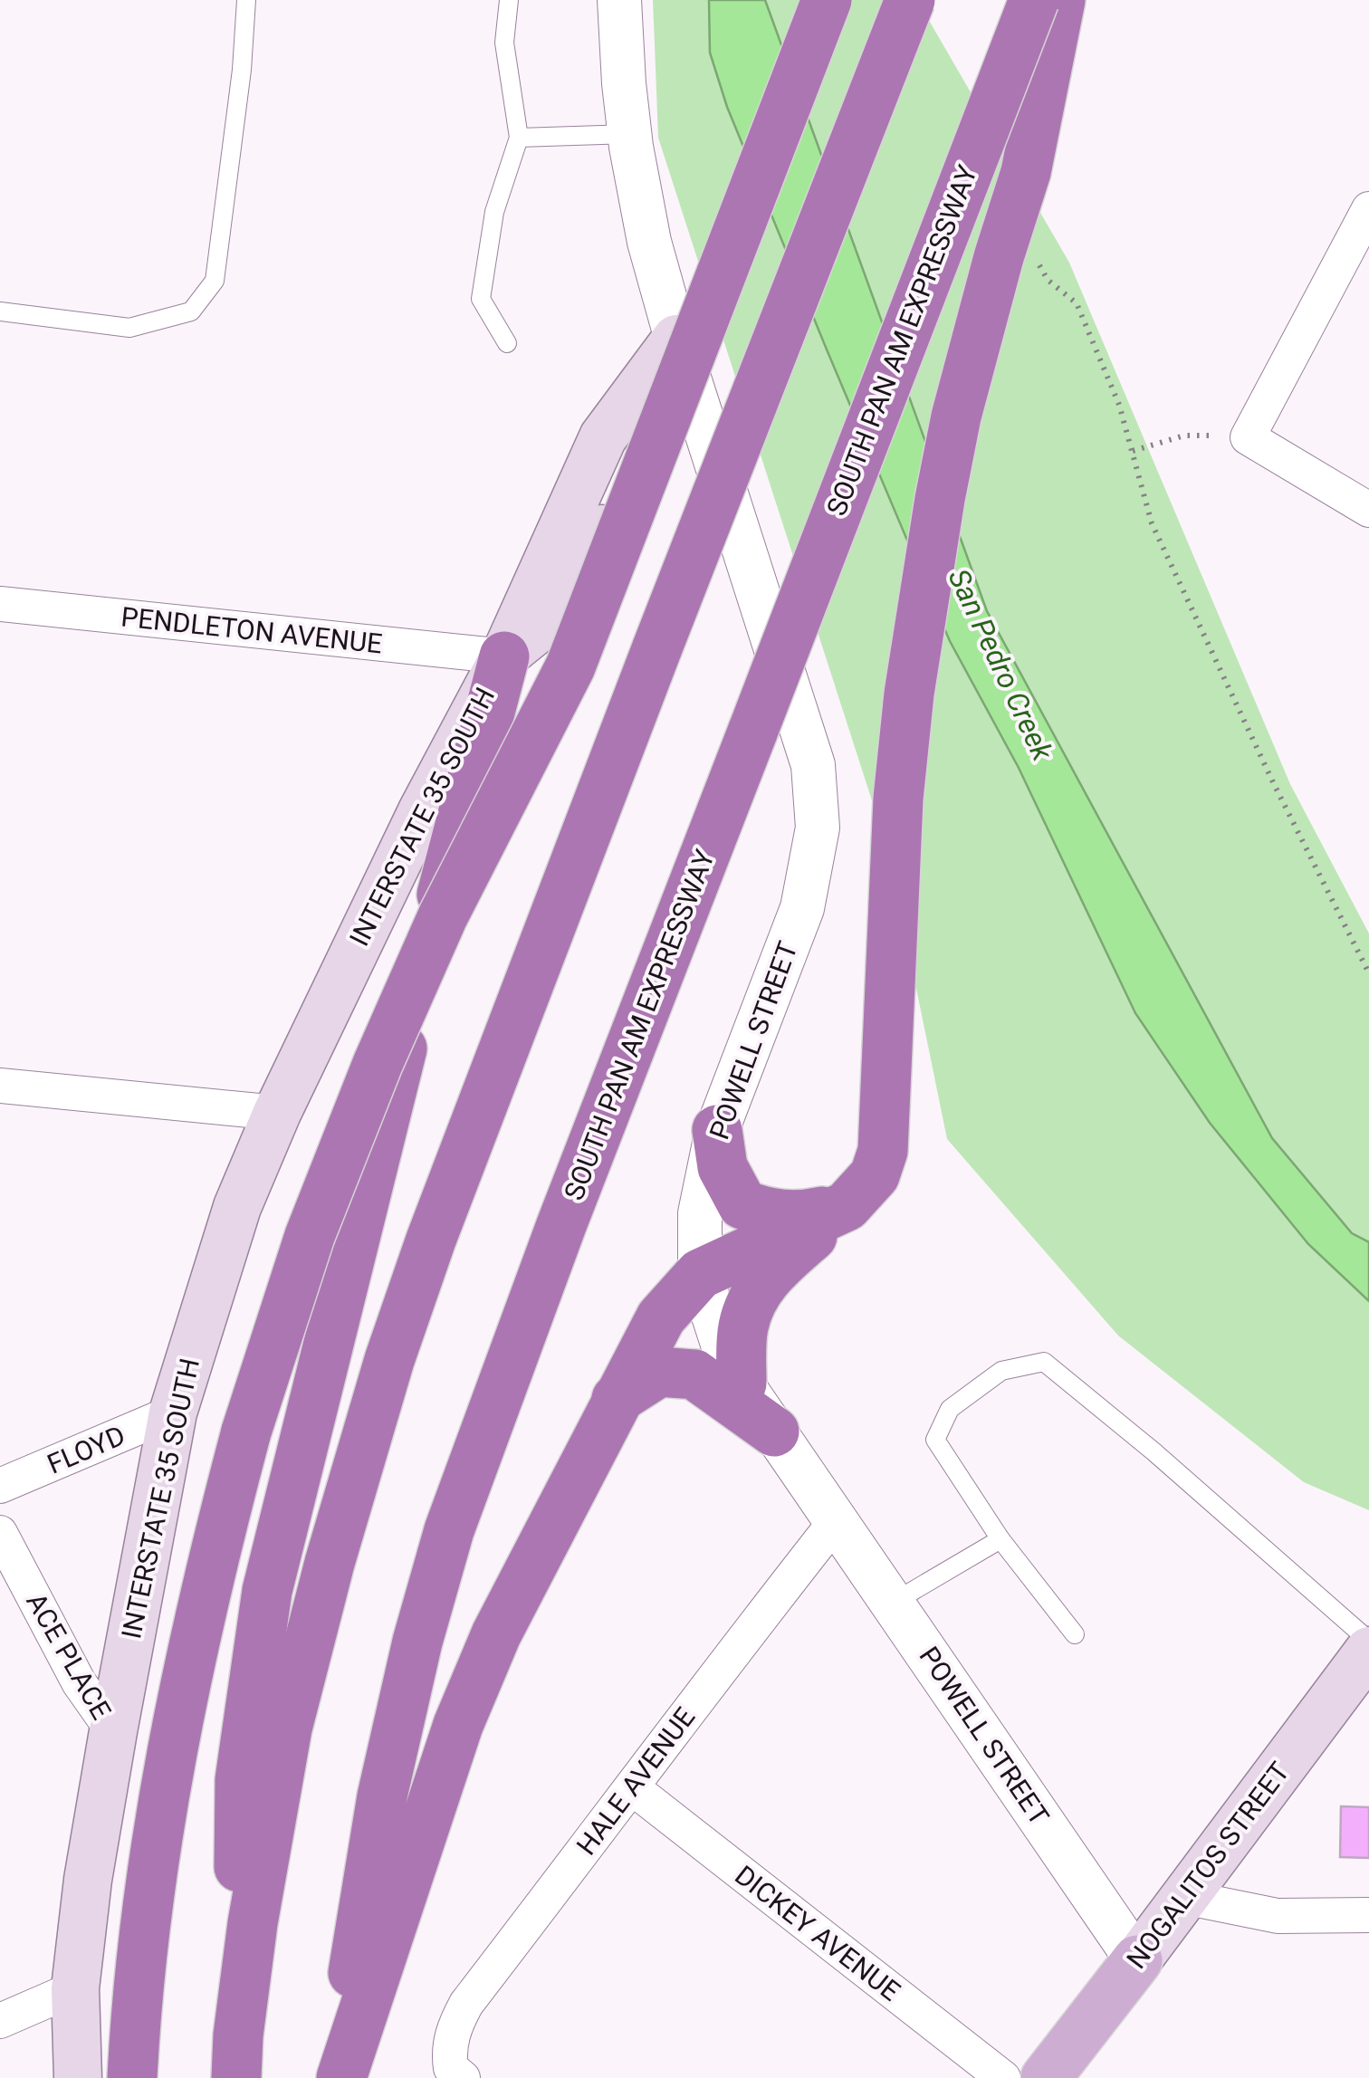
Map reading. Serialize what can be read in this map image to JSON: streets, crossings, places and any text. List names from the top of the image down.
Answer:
{
  "streets": {
    "highway": ["SOUTH PAN AM EXPRESSWAY"],
    "main road": ["INTERSTATE 35 SOUTH", "NOGALITOS STREET"],
    "street": [
      "PENDLETON AVENUE",
      "POWELL STREET",
      "FLOYD",
      "ACE PLACE",
      "HALE AVENUE",
      "DICKEY AVENUE"
    ]
  },
  "crossings": [
    ["PENDLETON AVENUE", "INTERSTATE 35 SOUTH"],
    ["INTERSTATE 35 SOUTH", "POWELL STREET"],
    ["INTERSTATE 35 SOUTH", "FLOYD"],
    ["INTERSTATE 35 SOUTH", "ACE PLACE"],
    ["POWELL STREET", "HALE AVENUE"],
    ["POWELL STREET", "NOGALITOS STREET"],
    ["HALE AVENUE", "DICKEY AVENUE"]
  ],
  "water": ["San Pedro Creek"]
}
